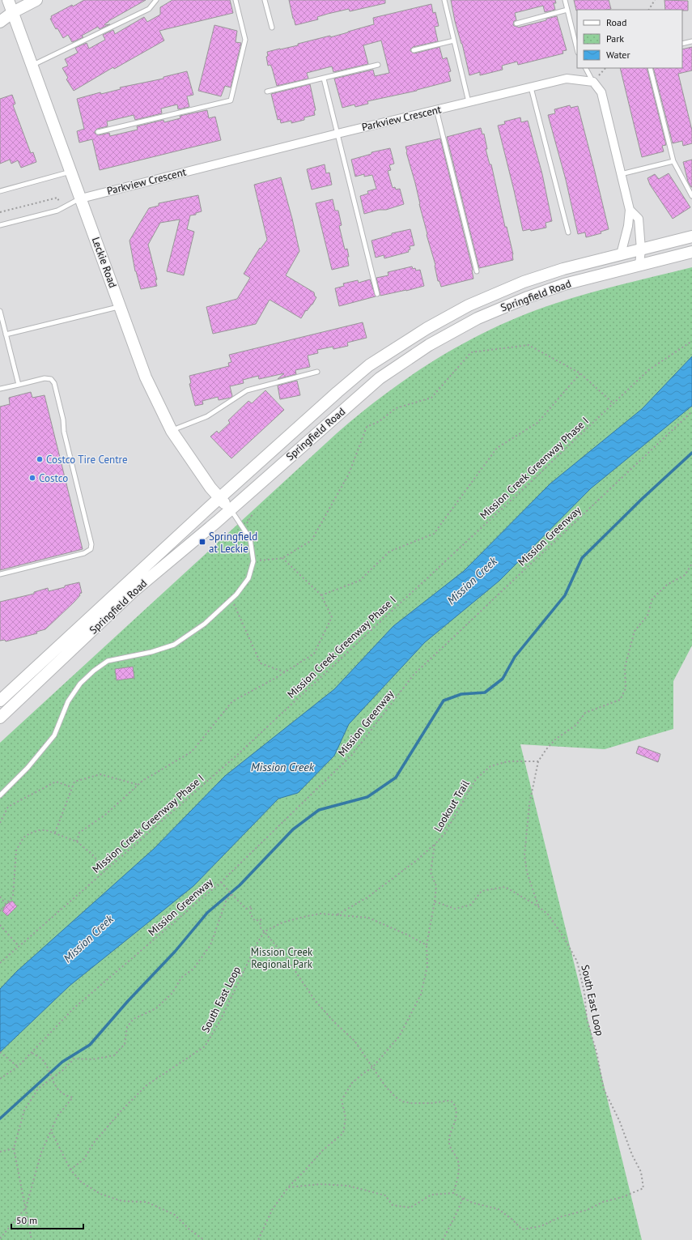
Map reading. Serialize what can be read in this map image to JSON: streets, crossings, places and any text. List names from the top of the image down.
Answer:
{
  "streets": {
    "main road": ["Leckie Road", "Springfield Road"],
    "street": ["Parkview Crescent"],
    "path": [
      "Mission Creek Greenway Phase I",
      "Mission Greenway",
      "Lookout Trail",
      "South East Loop"
    ]
  },
  "crossings": [
    ["Parkview Crescent", "Leckie Road"],
    ["Leckie Road", "Springfield Road"],
    ["Lookout Trail", "South East Loop"]
  ],
  "water": ["Mission Creek"],
  "parks": ["Mission Creek Regional Park"],
  "places": {
    "other": ["Costco Tire Centre", "Costco"],
    "transit": ["Springfield at Leckie"]
  },
  "legend": ["Road", "Park", "Water"],
  "scale_bar": "50 m"
}
